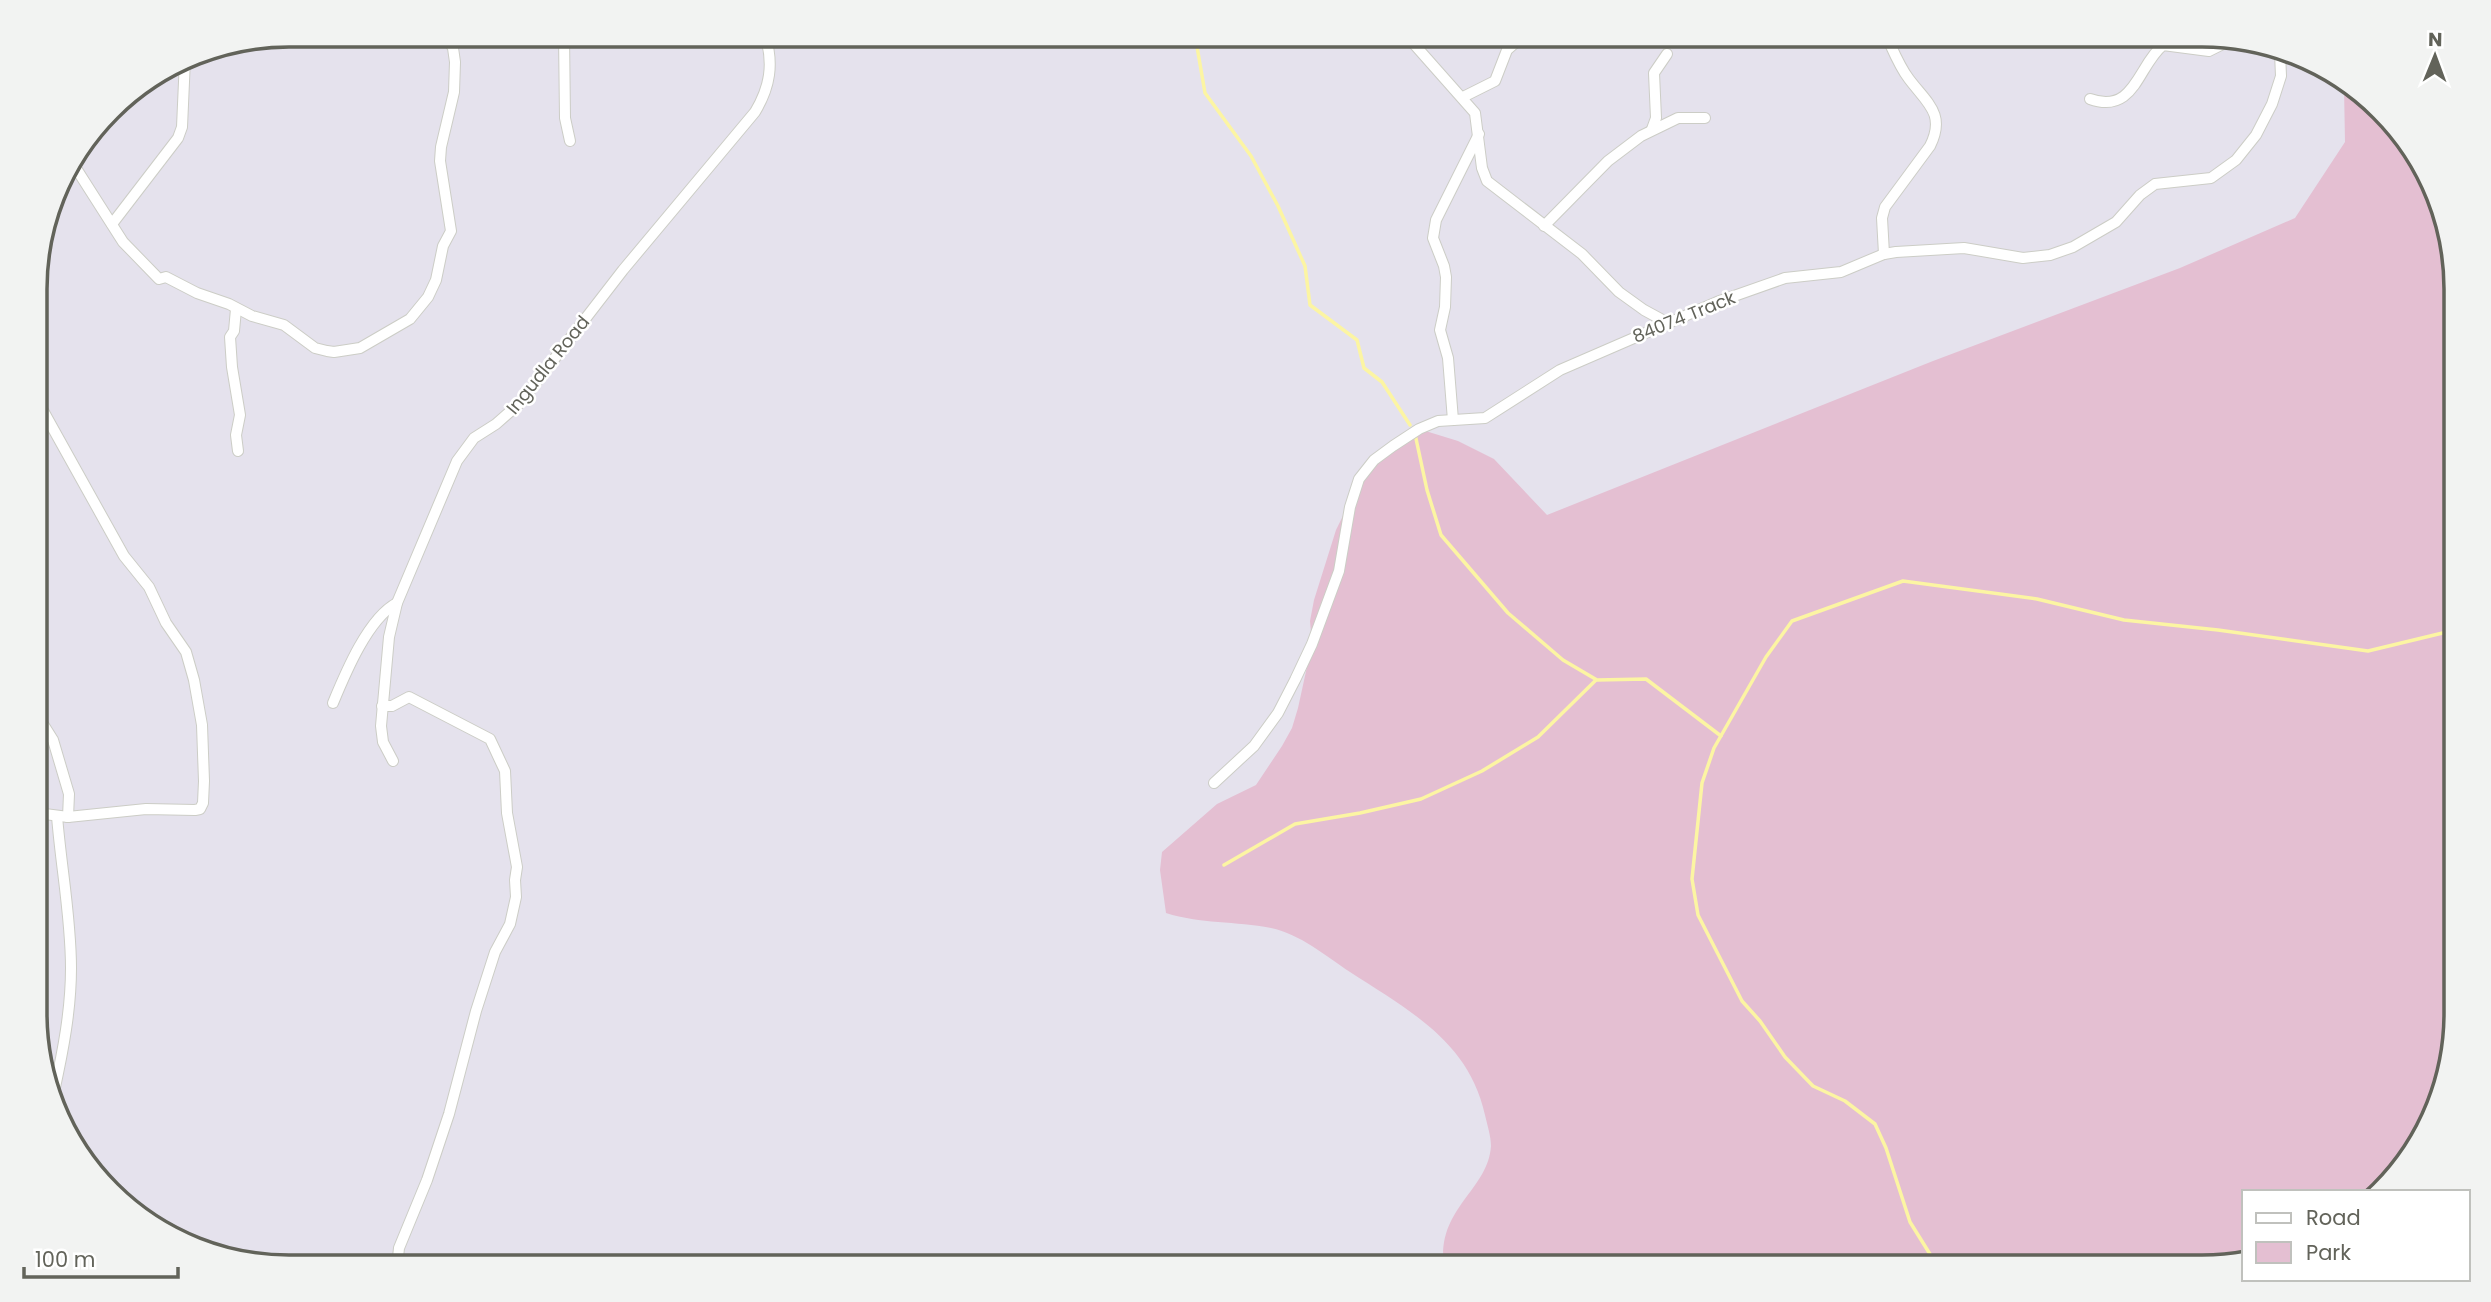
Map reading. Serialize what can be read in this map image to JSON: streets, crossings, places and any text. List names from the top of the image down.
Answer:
{
  "streets": {
    "street": ["84074 Track", "Ingudla Road"]
  },
  "legend": ["Road", "Park"],
  "scale_bar": "100 m",
  "north": "top"
}
